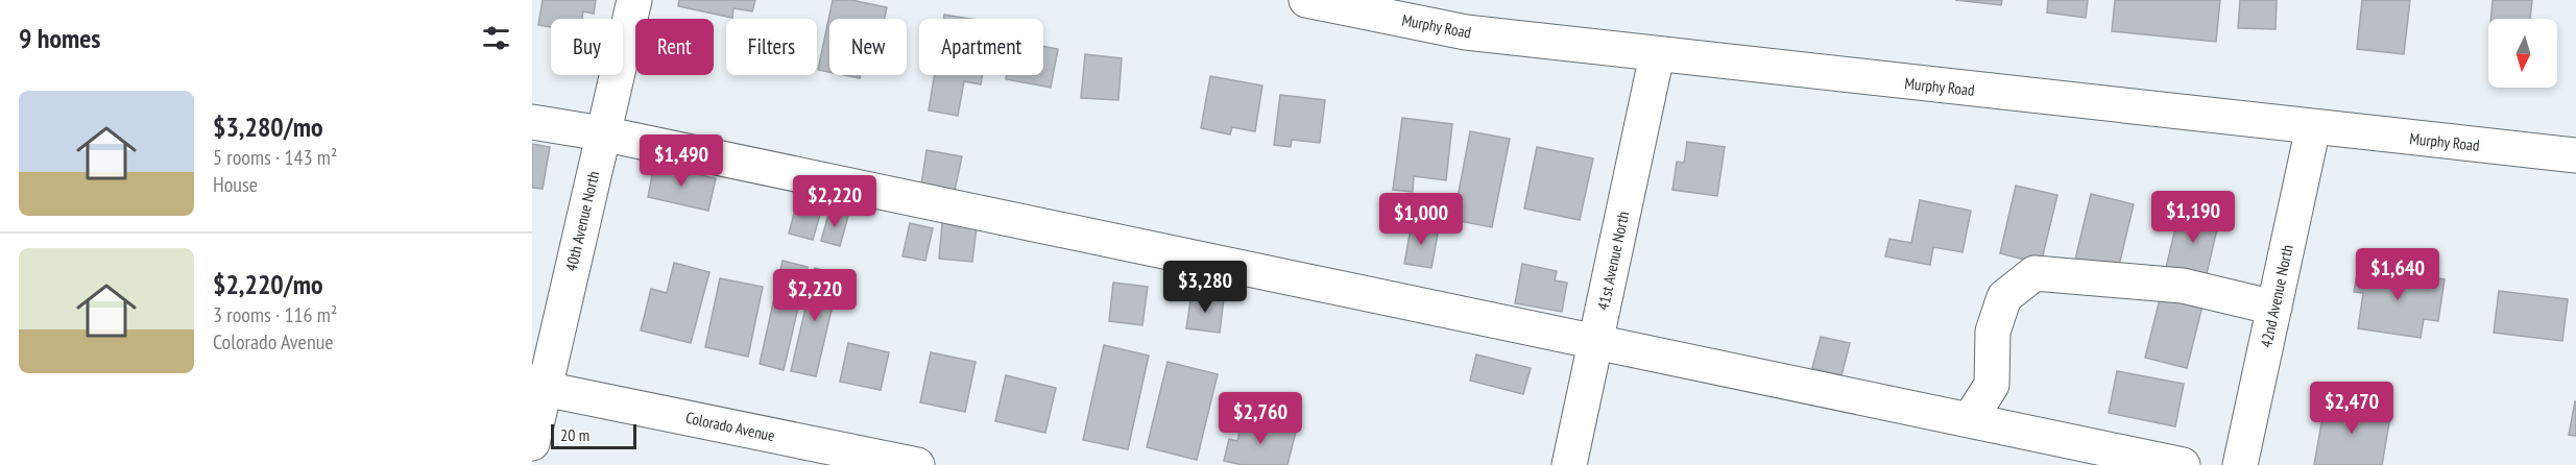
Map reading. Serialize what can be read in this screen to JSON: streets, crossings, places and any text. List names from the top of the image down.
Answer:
{
  "streets": {
    "street": [
      "Murphy Road",
      "40th Avenue North",
      "41st Avenue North",
      "42nd Avenue North",
      "Colorado Avenue"
    ]
  },
  "crossings": [
    ["Murphy Road", "41st Avenue North"],
    ["Murphy Road", "42nd Avenue North"],
    ["40th Avenue North", "Colorado Avenue"]
  ],
  "scale_bar": "20 m",
  "north": "bottom",
  "page": {
    "heading": "9 homes",
    "chip": [
      "Buy",
      "Rent",
      "Filters",
      "New",
      "Apartment"
    ],
    "list": [
      {
        "name": "$3,280/mo",
        "note": "5 rooms · 143 m² · House"
      },
      {
        "name": "$2,220/mo",
        "note": "3 rooms · 116 m² · Colorado Avenue"
      }
    ],
    "price": [
      "$1,490",
      "$2,220",
      "$1,190",
      "$1,000",
      "$1,640",
      "$3,280",
      "$2,220",
      "$2,470",
      "$2,760"
    ],
    "scale": "20 m"
  }
}
